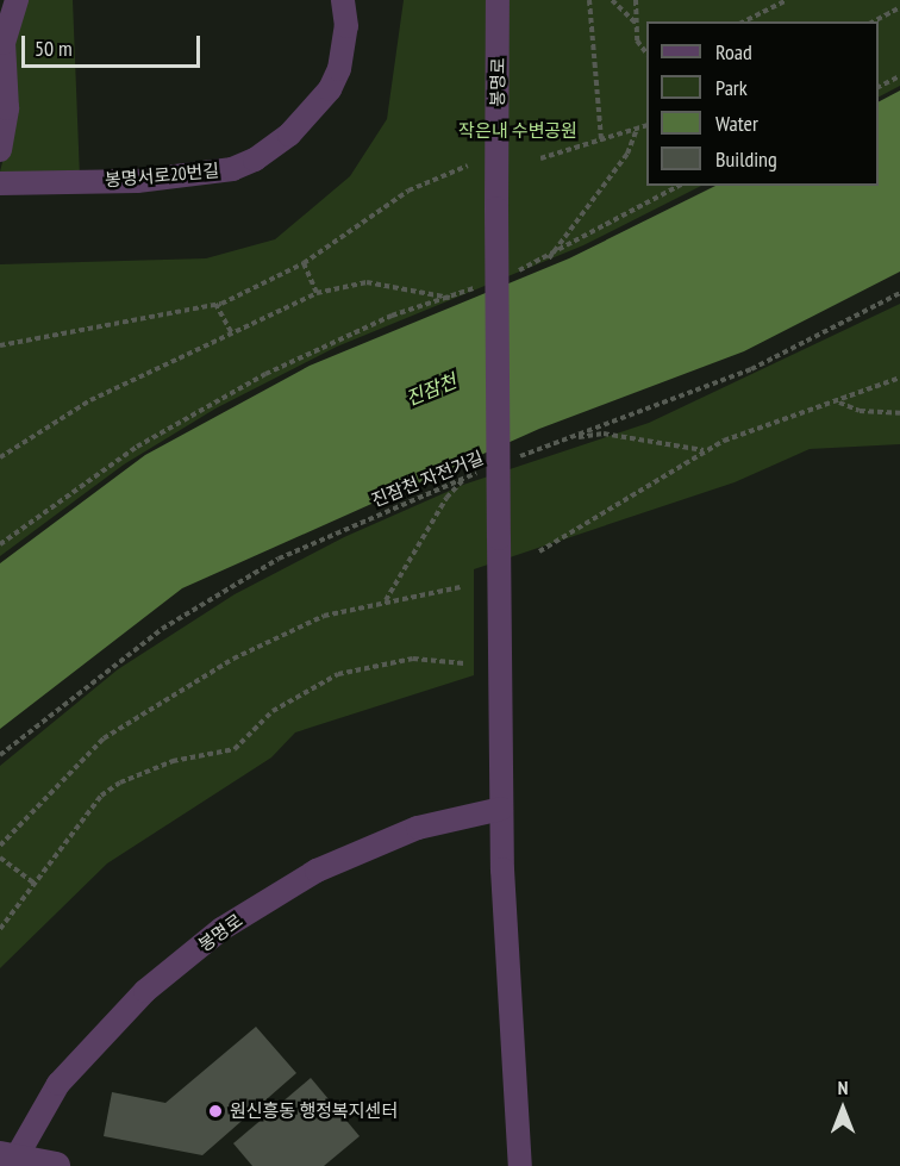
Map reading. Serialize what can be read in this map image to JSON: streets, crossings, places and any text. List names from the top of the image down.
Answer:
{
  "streets": {
    "street": ["봉명로", "봉명서로20번길"],
    "path": ["진잠천 자전거길"]
  },
  "water": ["진잠천"],
  "parks": ["작은내 수변공원"],
  "places": ["원신흥동 행정복지센터"],
  "legend": [
    "Road",
    "Park",
    "Water",
    "Building"
  ],
  "scale_bar": "50 m",
  "north": "top"
}
